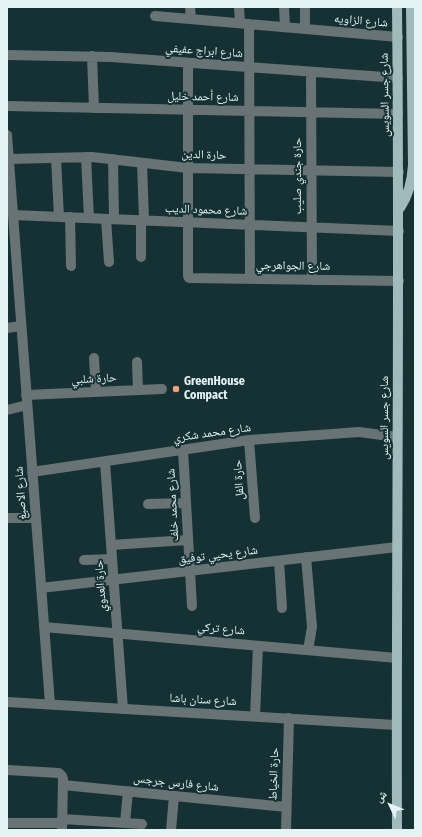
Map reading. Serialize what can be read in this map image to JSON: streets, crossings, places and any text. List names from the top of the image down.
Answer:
{
  "streets": {
    "main road": ["شارع جسر السويس"],
    "street": [
      "شارع الزاويه",
      "شارع ابراج عفيفي",
      "شارع أحمد خليل",
      "حارة الدين",
      "حارة جندي صليب",
      "شارع محمود الديب",
      "شارع الجواهرجي",
      "حارة شلبي",
      "شارع محمد شكري",
      "حارة الفل",
      "شارع الاصبغ",
      "شارع محمد خلف",
      "شارع يحيي توفيق",
      "حارة العدوي",
      "شارع تركي",
      "شارع سنان باشا",
      "حارة الخياط",
      "شارع فارس جرجس"
    ]
  },
  "crossings": [
    ["شارع الزاويه", "شارع جسر السويس"],
    ["شارع ابراج عفيفي", "شارع جسر السويس"],
    ["شارع ابراج عفيفي", "حارة جندي صليب"],
    ["شارع جسر السويس", "شارع أحمد خليل"],
    ["شارع جسر السويس", "حارة الدين"],
    ["شارع جسر السويس", "شارع محمود الديب"],
    ["شارع جسر السويس", "شارع الجواهرجي"],
    ["شارع جسر السويس", "شارع محمد شكري"],
    ["شارع جسر السويس", "شارع يحيي توفيق"],
    ["شارع جسر السويس", "شارع تركي"],
    ["شارع جسر السويس", "شارع سنان باشا"],
    ["شارع أحمد خليل", "حارة جندي صليب"],
    ["حارة الدين", "حارة جندي صليب"],
    ["حارة الدين", "شارع الاصبغ"],
    ["حارة جندي صليب", "شارع محمود الديب"],
    ["حارة جندي صليب", "شارع الجواهرجي"],
    ["شارع محمود الديب", "شارع الجواهرجي"],
    ["شارع محمود الديب", "شارع الاصبغ"],
    ["حارة شلبي", "شارع الاصبغ"],
    ["شارع محمد شكري", "حارة الفل"],
    ["شارع محمد شكري", "شارع الاصبغ"],
    ["شارع محمد شكري", "شارع محمد خلف"],
    ["شارع محمد شكري", "حارة العدوي"],
    ["شارع الاصبغ", "شارع يحيي توفيق"],
    ["شارع الاصبغ", "شارع تركي"],
    ["شارع الاصبغ", "شارع سنان باشا"],
    ["شارع محمد خلف", "شارع يحيي توفيق"],
    ["شارع يحيي توفيق", "حارة العدوي"],
    ["حارة العدوي", "شارع تركي"],
    ["حارة العدوي", "شارع سنان باشا"],
    ["شارع سنان باشا", "حارة الخياط"],
    ["حارة الخياط", "شارع فارس جرجس"]
  ],
  "places": ["GreenHouse Compact"],
  "north": "top left"
}
